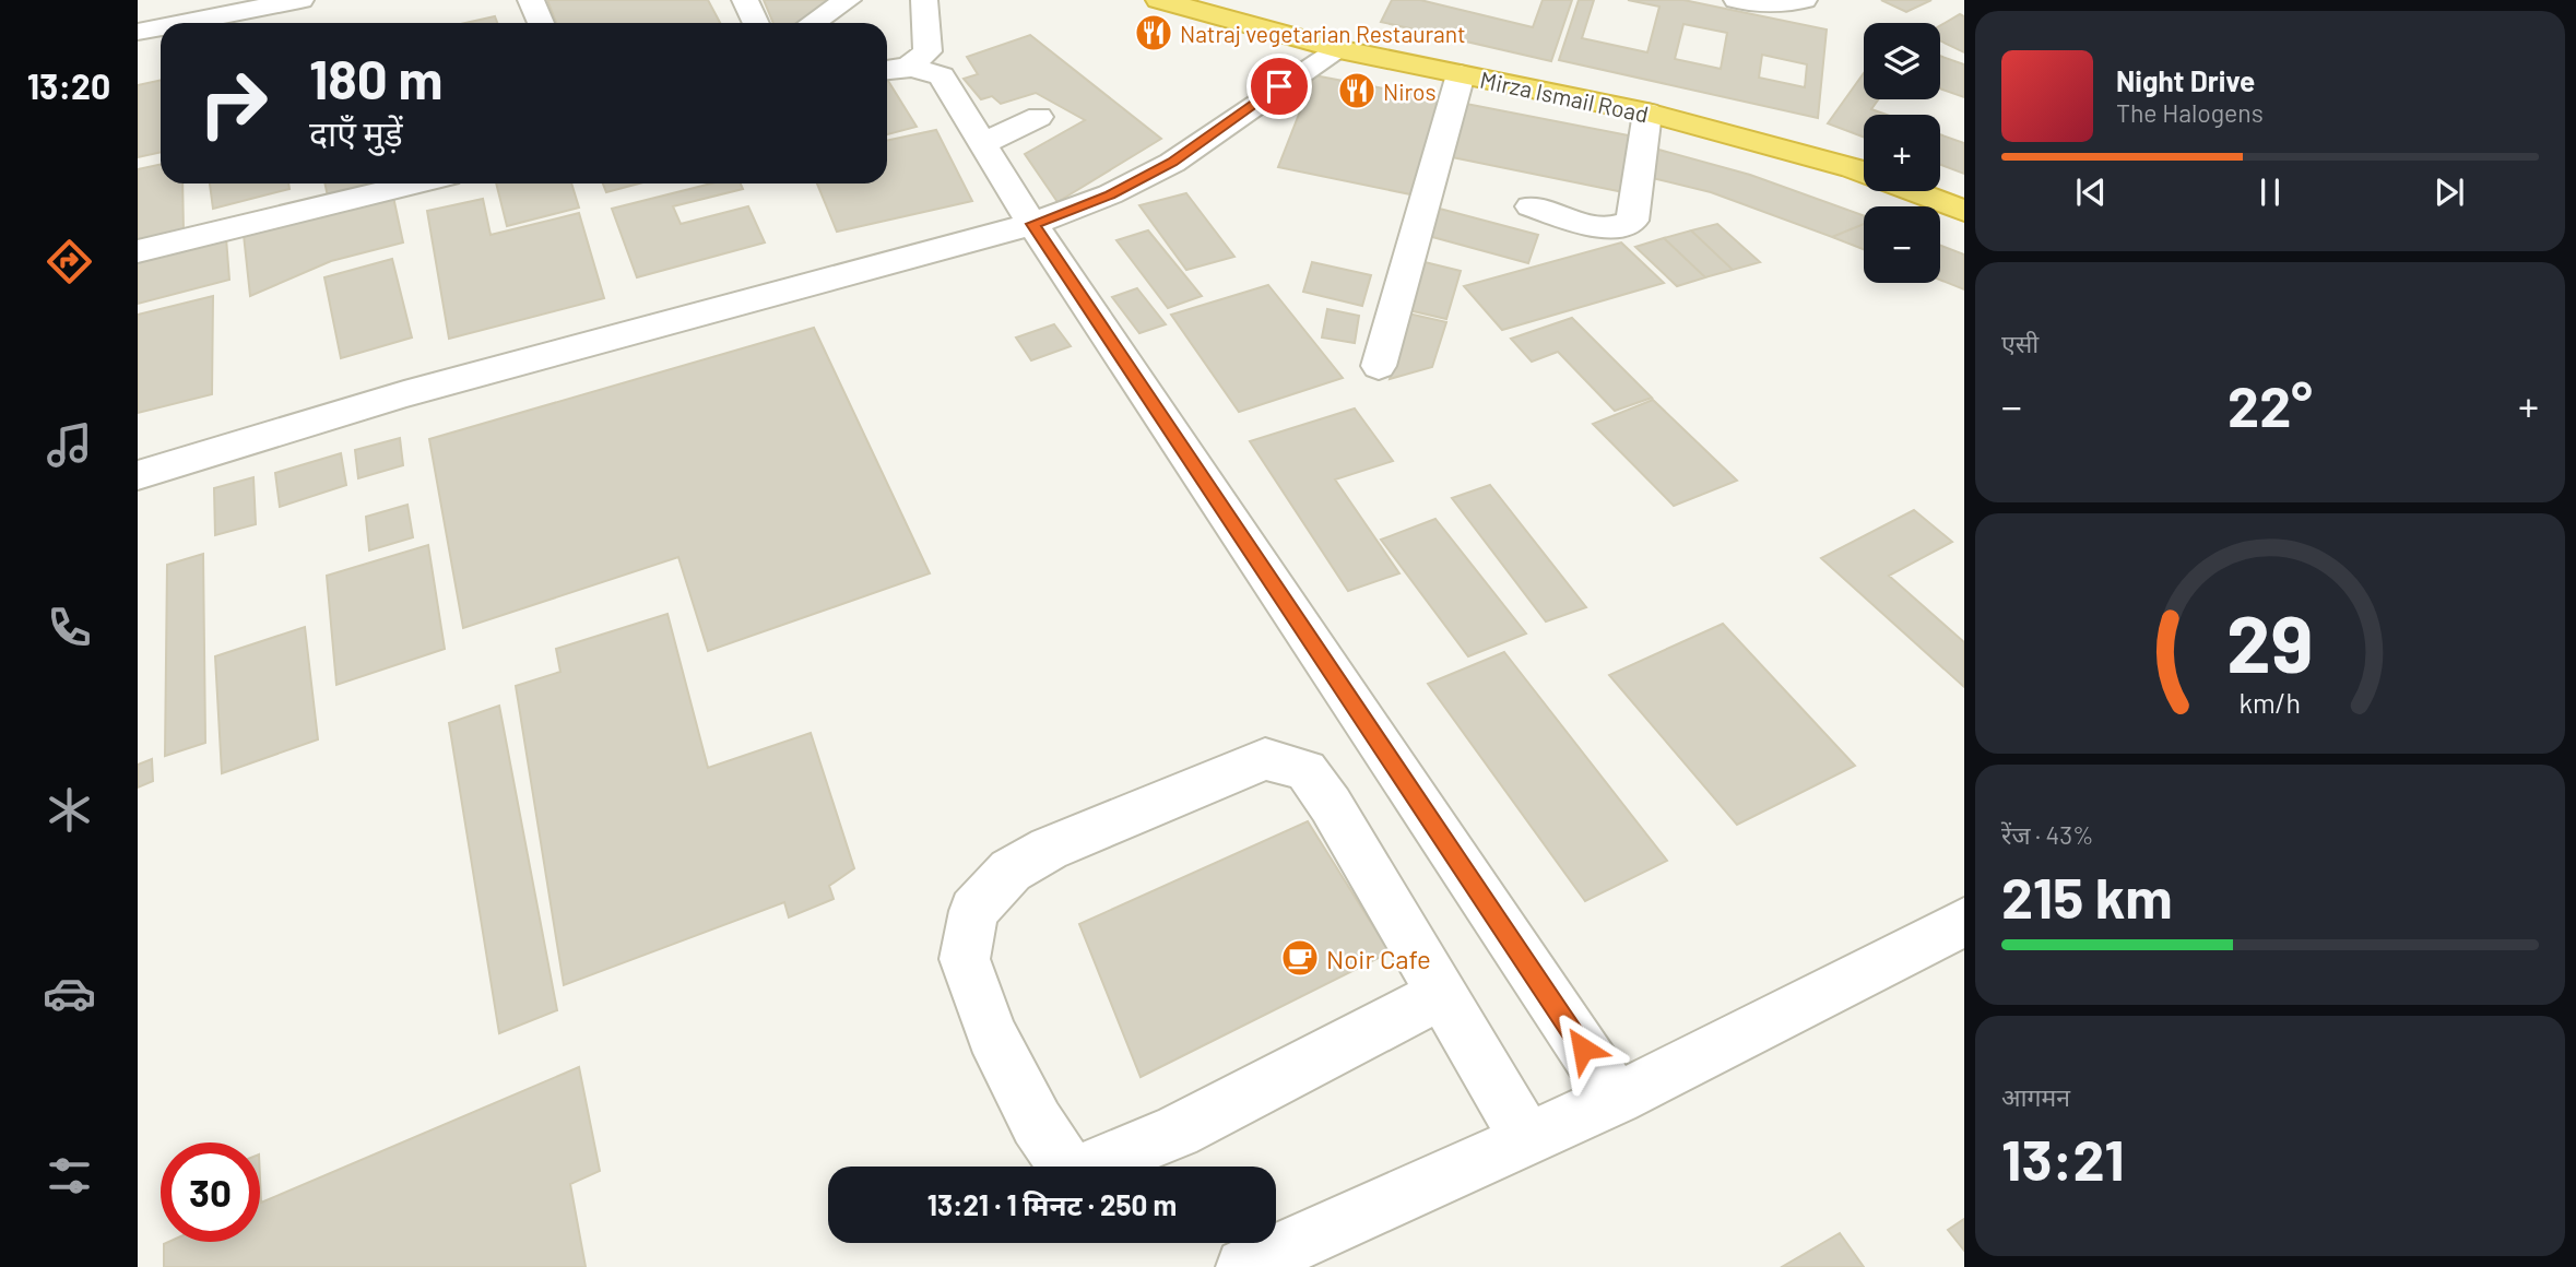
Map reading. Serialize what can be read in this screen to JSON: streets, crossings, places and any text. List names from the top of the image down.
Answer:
{
  "streets": {
    "highway": ["Mirza Ismail Road"]
  },
  "places": {
    "restaurant": ["Natraj vegetarian Restaurant", "Niros"],
    "cafe": ["Noir Cafe"]
  },
  "page": {
    "tabs": "13:20",
    "map_buttons": ["+", "−"],
    "turn": ["180 m", "दाएँ मुड़ें"],
    "song": ["Night Drive", "The Halogens"],
    "tile": [
      "एसी",
      ["रेंज · 43%", "215 km"],
      ["आगमन", "13:21"]
    ],
    "heat": ["−", "22°", "+"],
    "limit": "30",
    "trip": "13:21 · 1 मिनट · 250 m",
    "gauge": ["29", "km/h"]
  }
}
